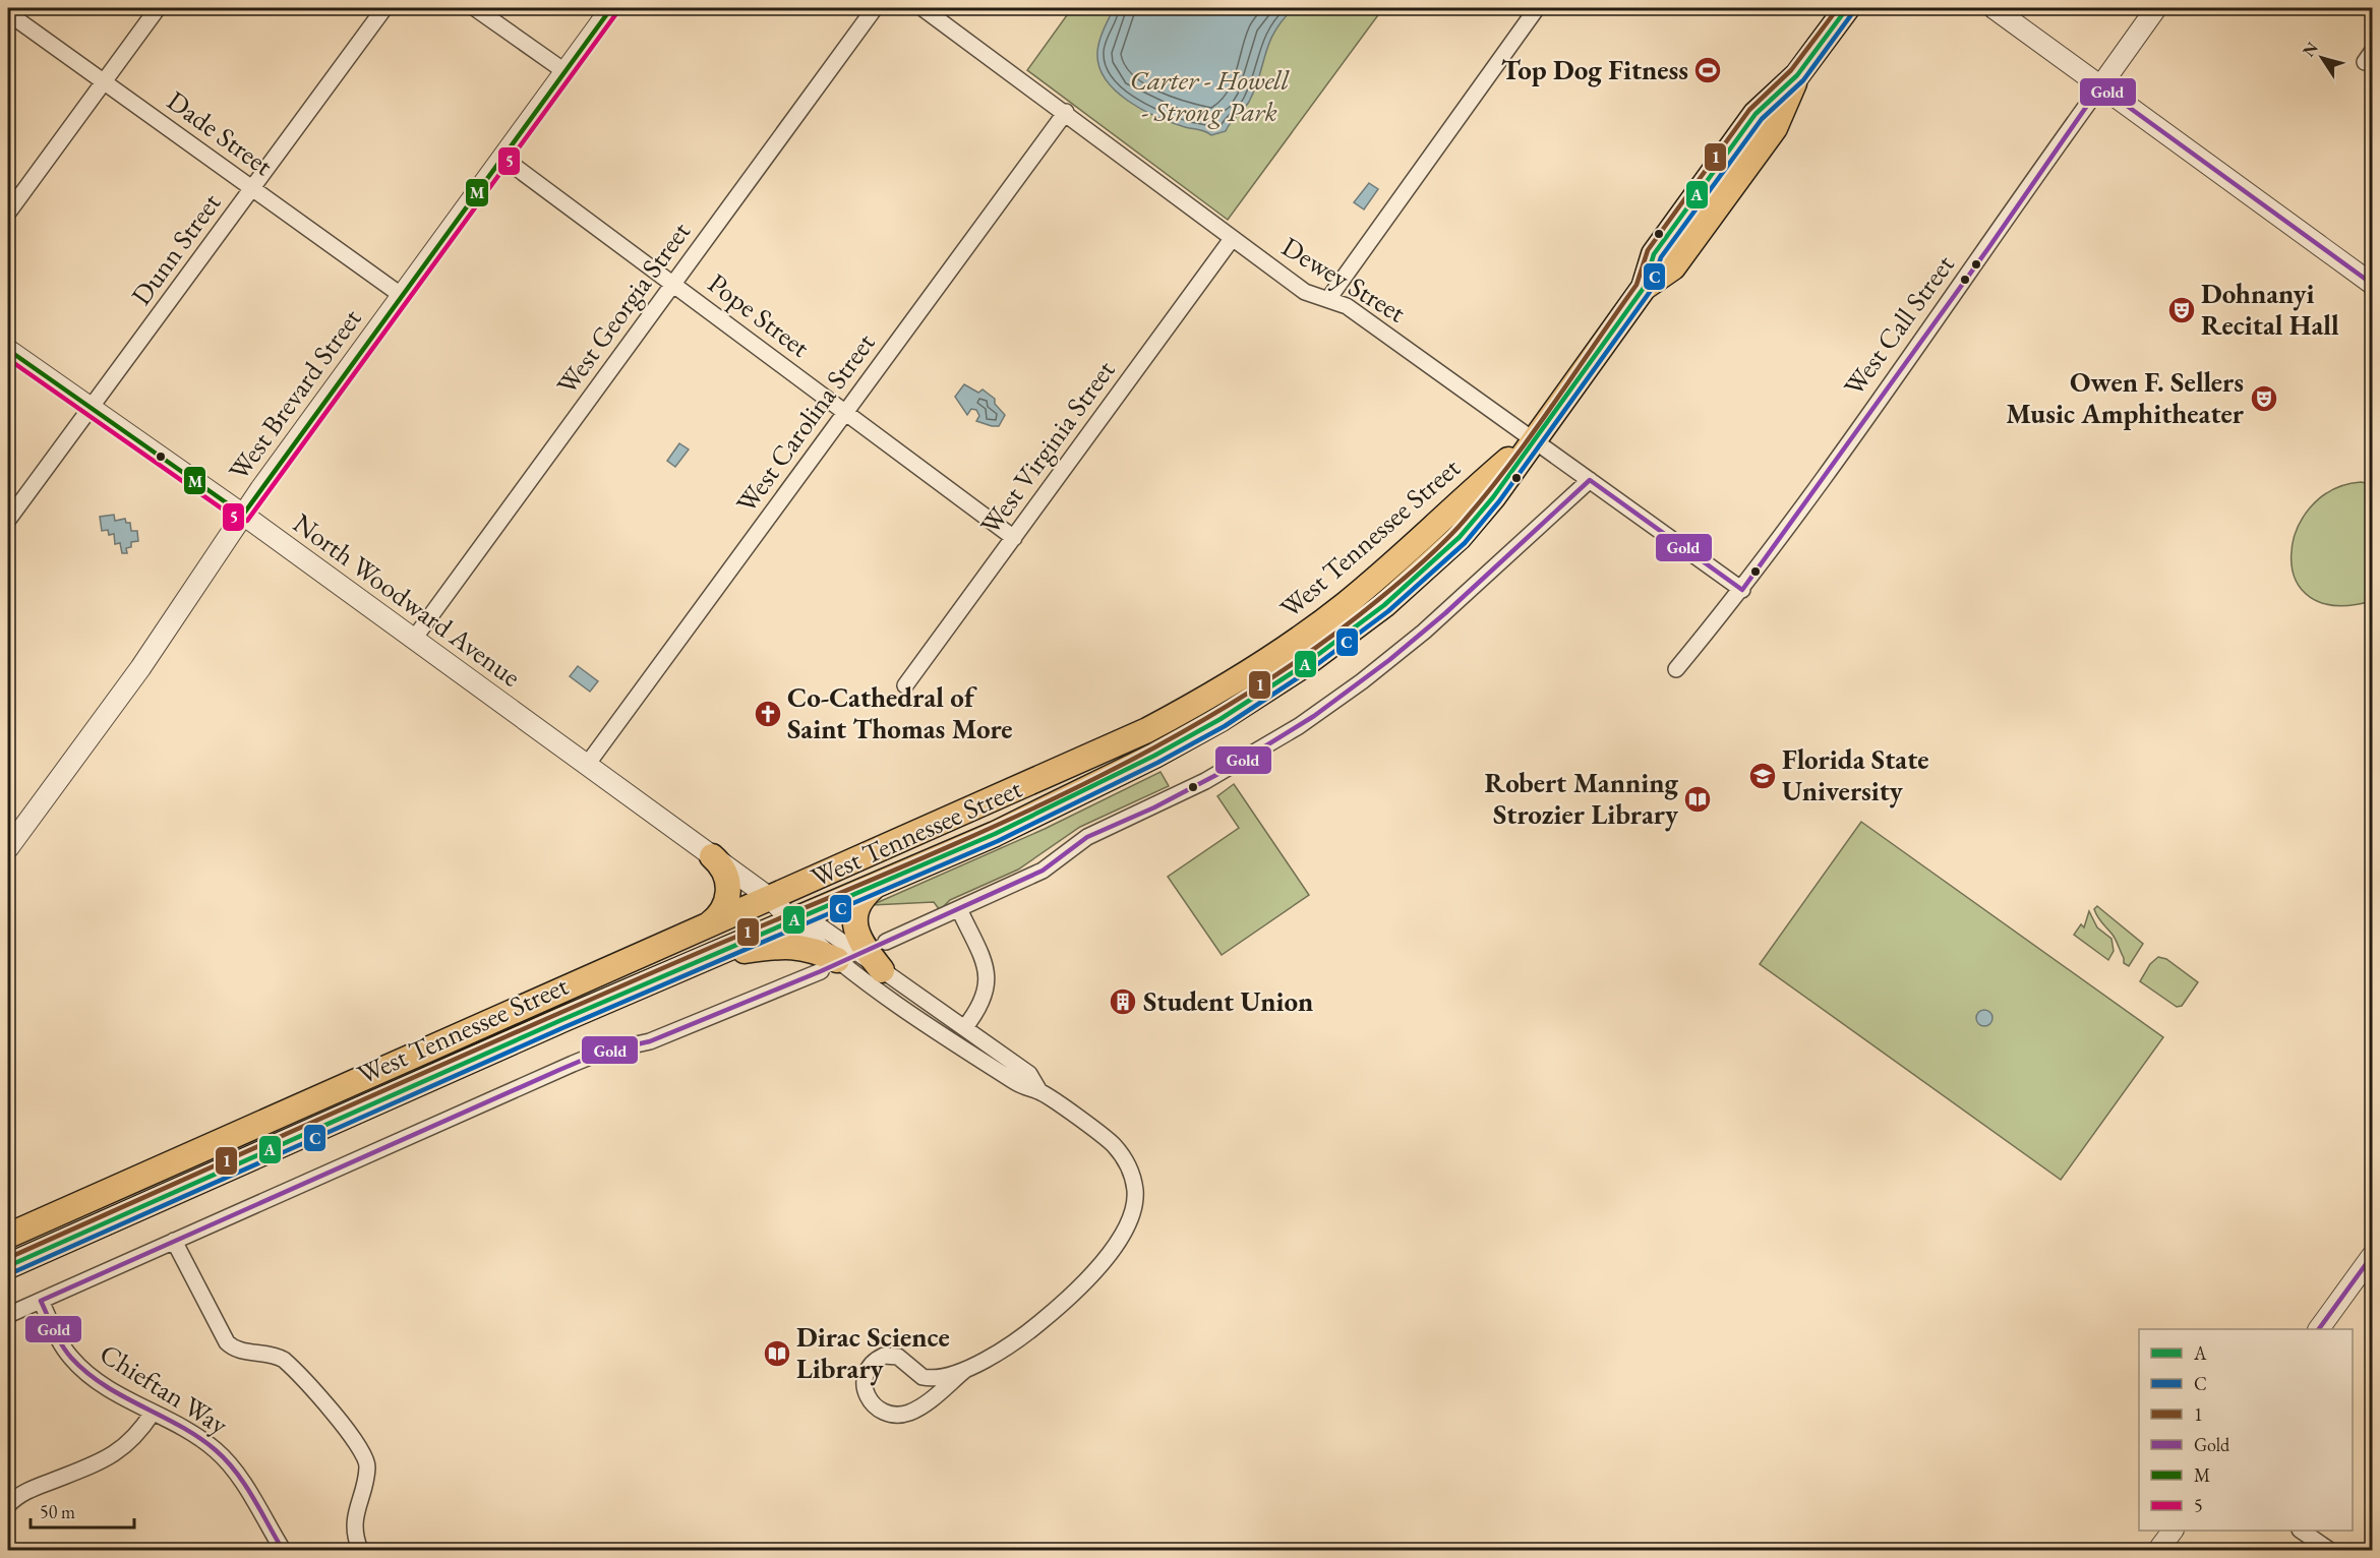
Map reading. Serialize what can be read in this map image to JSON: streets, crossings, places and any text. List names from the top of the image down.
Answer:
{
  "streets": {
    "main road": ["West Tennessee Street"],
    "street": [
      "Dade Street",
      "Dunn Street",
      "Dewey Street",
      "West Georgia Street",
      "Pope Street",
      "West Call Street",
      "West Brevard Street",
      "West Carolina Street",
      "West Virginia Street",
      "North Woodward Avenue",
      "Chieftan Way"
    ]
  },
  "crossings": [
    ["Dade Street", "Dunn Street"],
    ["Dade Street", "West Brevard Street"],
    ["Dunn Street", "North Woodward Avenue"],
    ["Dewey Street", "West Call Street"],
    ["Dewey Street", "West Carolina Street"],
    ["Dewey Street", "West Virginia Street"],
    ["Dewey Street", "West Tennessee Street"],
    ["West Georgia Street", "Pope Street"],
    ["West Georgia Street", "North Woodward Avenue"],
    ["Pope Street", "West Brevard Street"],
    ["Pope Street", "West Carolina Street"],
    ["Pope Street", "West Virginia Street"],
    ["West Brevard Street", "North Woodward Avenue"],
    ["West Carolina Street", "North Woodward Avenue"],
    ["West Tennessee Street", "North Woodward Avenue"]
  ],
  "parks": ["Carter - Howell - Strong Park"],
  "places": {
    "sports": ["Top Dog Fitness"],
    "theatre": ["Dohnanyi Recital Hall", "Owen F. Sellers Music Amphitheater"],
    "church": ["Co-Cathedral of Saint Thomas More"],
    "school or university": ["Florida State University"],
    "library": ["Robert Manning Strozier Library", "Dirac Science Library"],
    "building": ["Student Union"]
  },
  "lines": [
    "transit line A",
    "transit line 1",
    "transit line M",
    "transit line C",
    "transit line 5",
    "transit line Gold"
  ],
  "legend": [
    "A",
    "C",
    "1",
    "Gold",
    "M",
    "5"
  ],
  "scale_bar": "50 m",
  "north": "top left"
}
